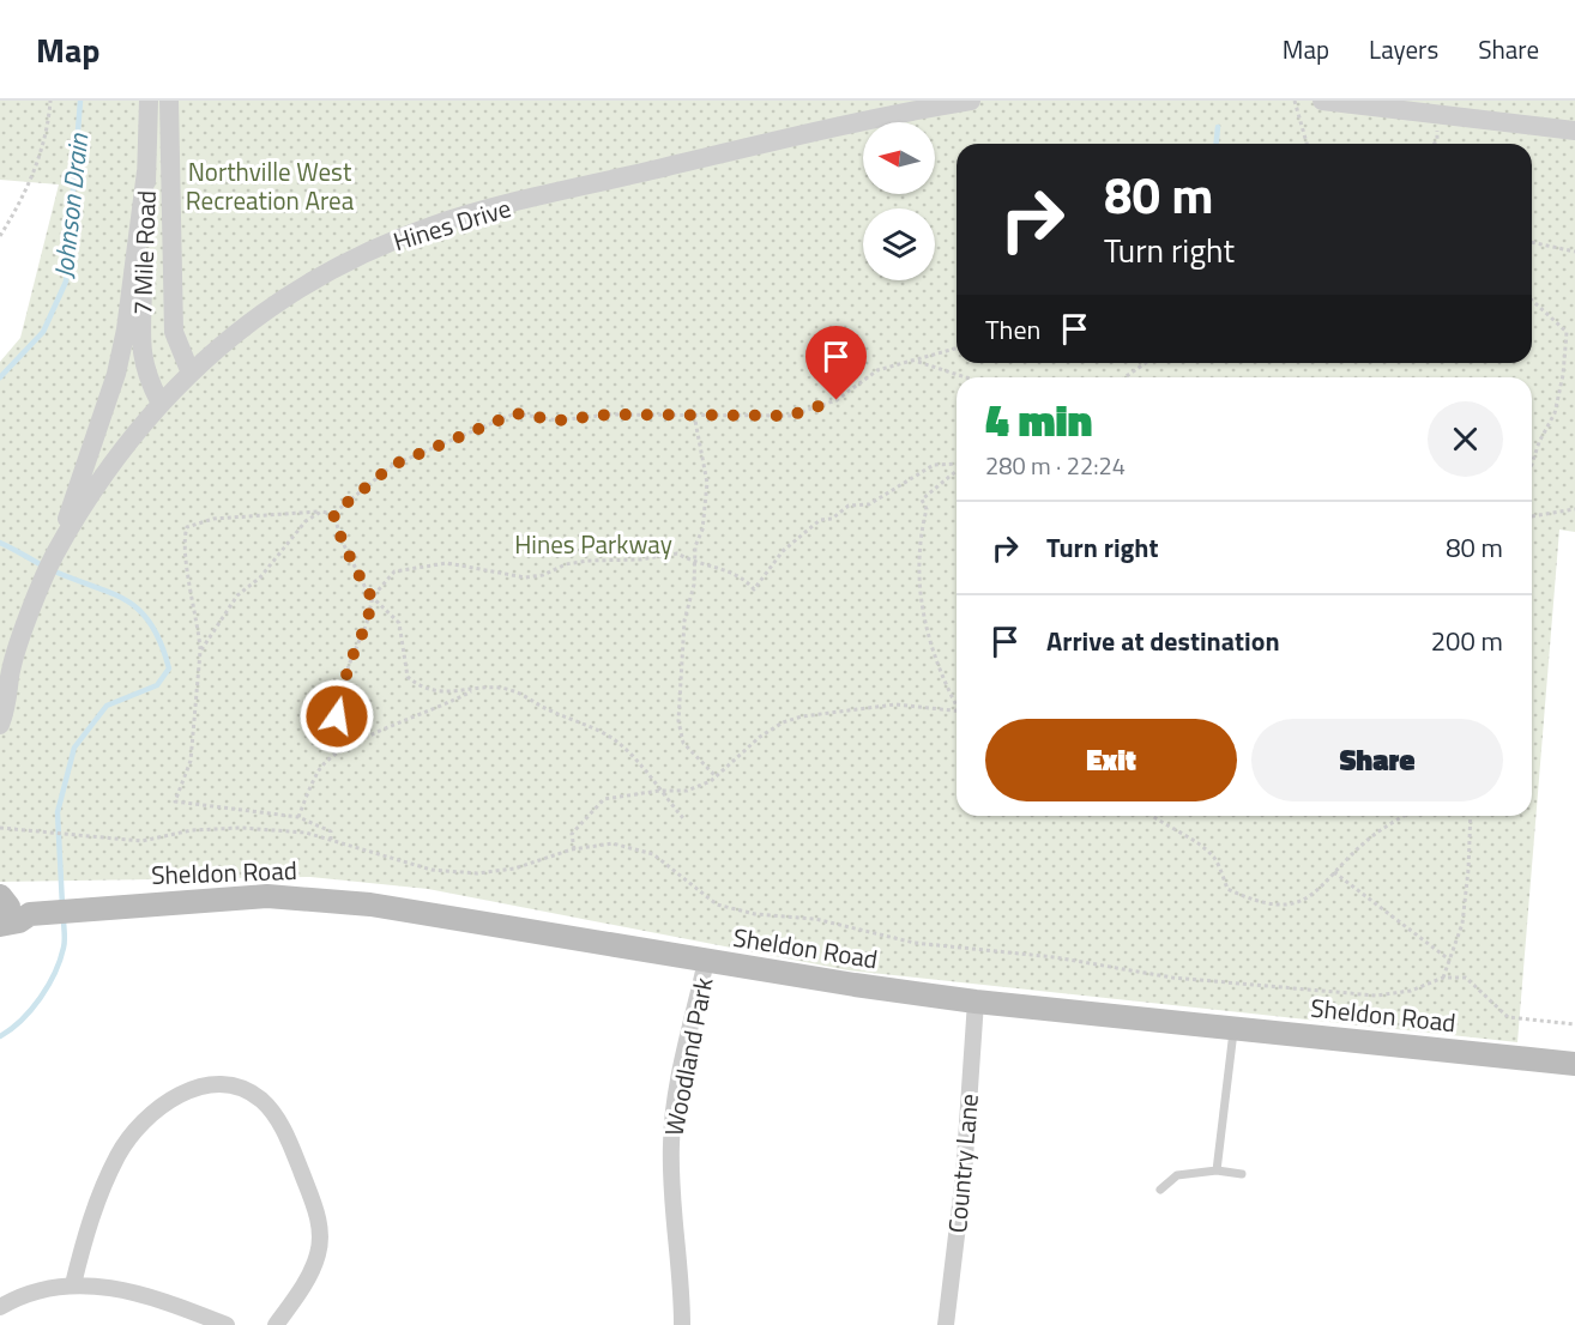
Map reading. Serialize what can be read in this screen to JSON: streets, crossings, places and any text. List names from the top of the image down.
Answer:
{
  "streets": {
    "main road": ["Sheldon Road"],
    "street": [
      "Hines Drive",
      "7 Mile Road",
      "Woodland Park",
      "Country Lane"
    ]
  },
  "crossings": [
    ["Hines Drive", "7 Mile Road"],
    ["Sheldon Road", "Woodland Park"],
    ["Sheldon Road", "Country Lane"]
  ],
  "water": ["Johnson Drain"],
  "parks": ["Northville West Recreation Area", "Hines Parkway"],
  "north": "left",
  "page": {
    "header": "Map",
    "nav": ["Map", "Layers", "Share"],
    "turn": ["80 m", "Turn right"],
    "then": "Then",
    "heading": ["4 min", "280 m · 22:24"],
    "list": [
      {
        "name": "Turn right",
        "value": "80 m"
      },
      {
        "name": "Arrive at destination",
        "value": "200 m"
      }
    ],
    "buttons": ["Exit", "Share"]
  }
}
